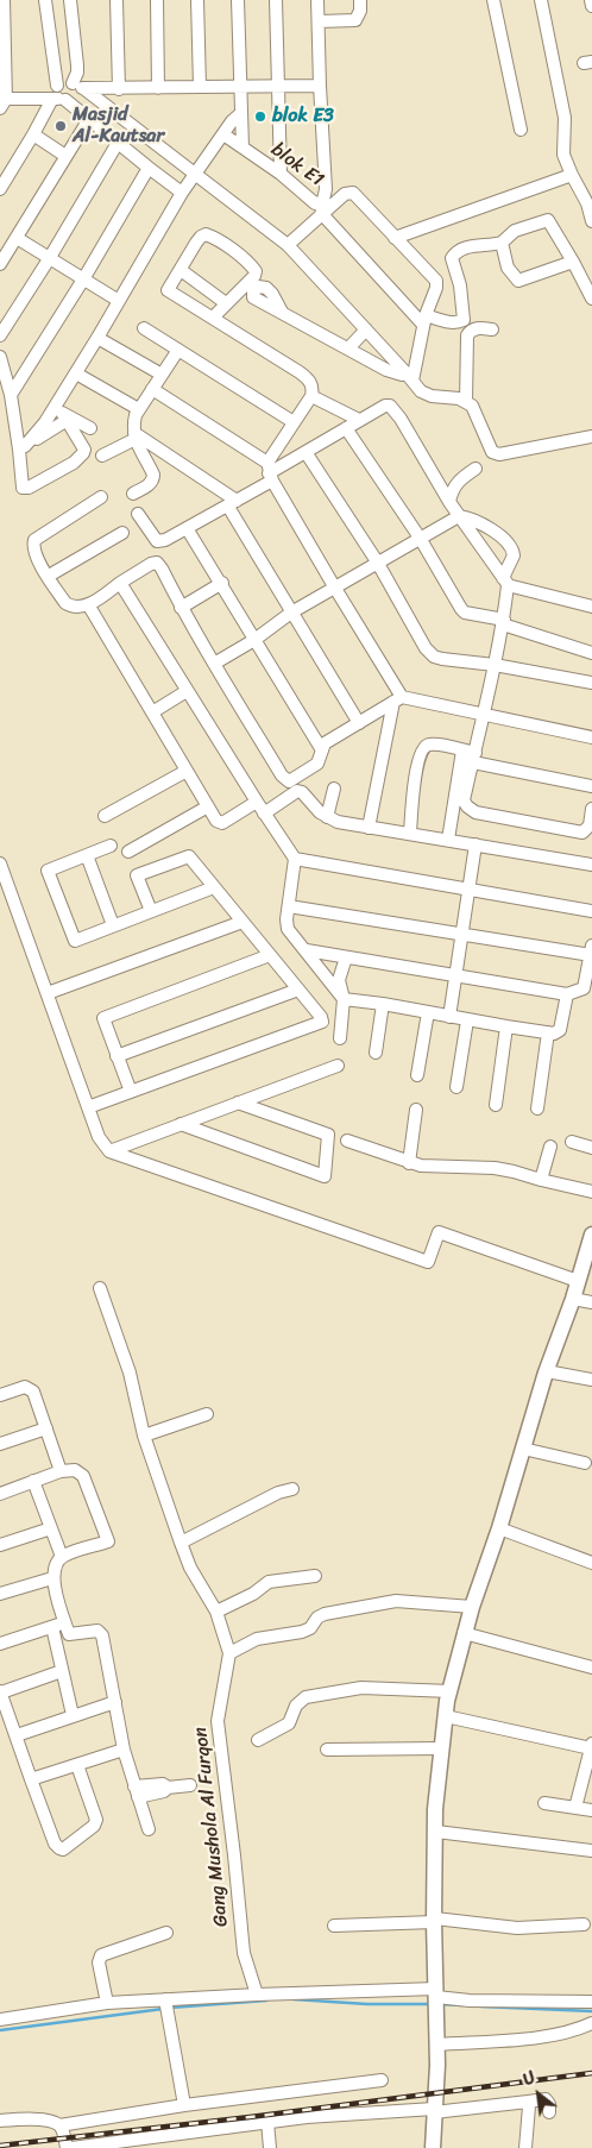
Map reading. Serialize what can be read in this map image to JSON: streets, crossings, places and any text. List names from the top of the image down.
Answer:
{
  "streets": {
    "street": ["blok E1", "Gang Mushola Al Furqon"]
  },
  "places": ["blok E3", "Masjid Al-Kautsar"],
  "north": "top left"
}
